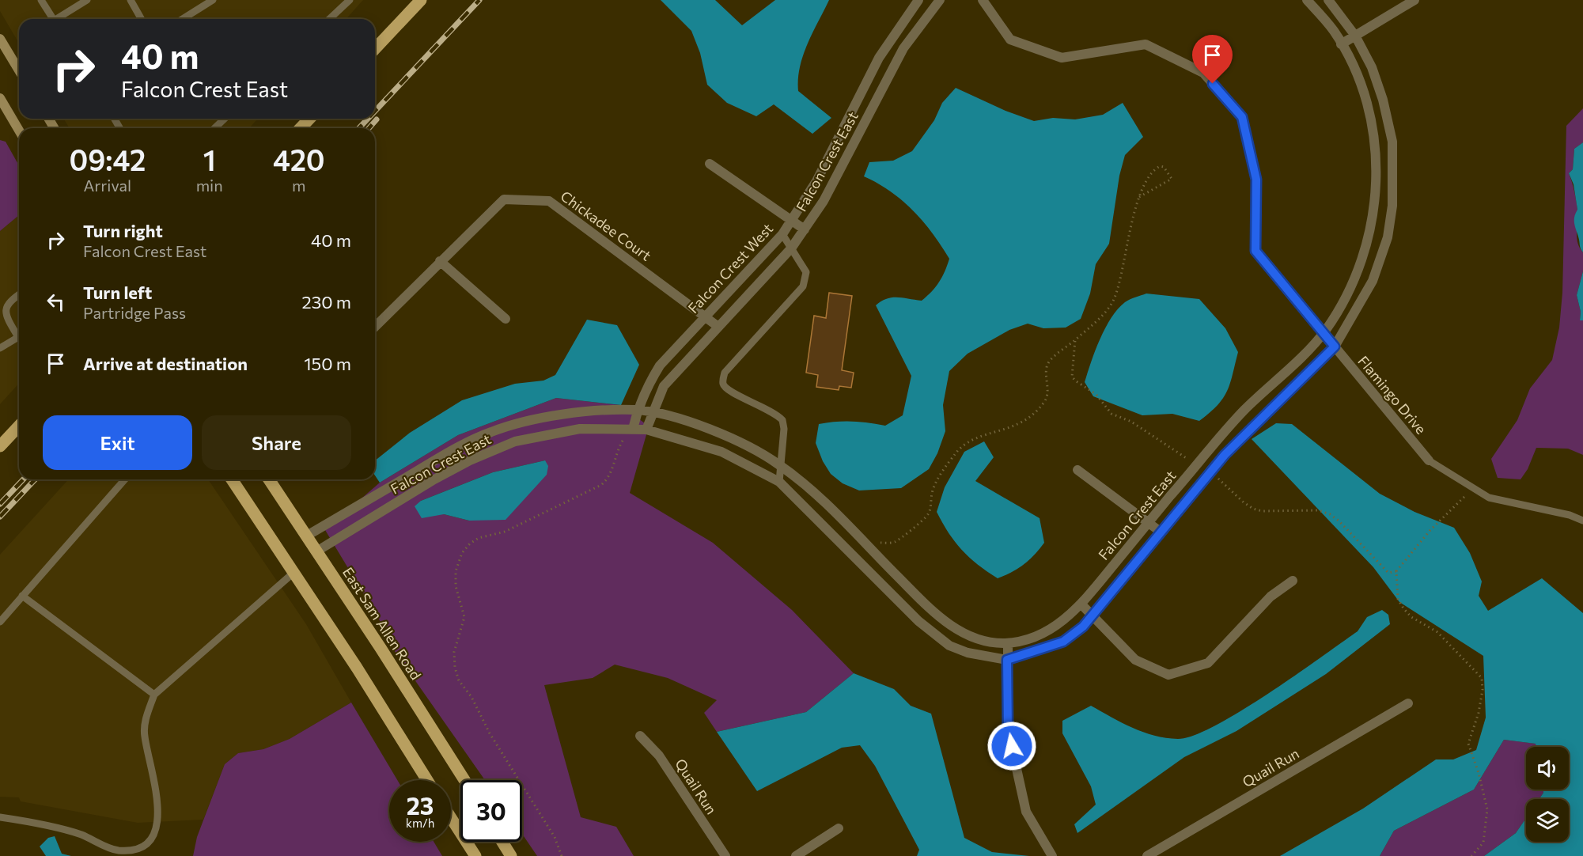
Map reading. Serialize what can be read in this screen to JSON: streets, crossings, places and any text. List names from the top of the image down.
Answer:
{
  "streets": {
    "main road": ["East Sam Allen Road"],
    "street": [
      "Falcon Crest East",
      "Chickadee Court",
      "Falcon Crest West",
      "Flamingo Drive",
      "Quail Run"
    ]
  },
  "crossings": [
    ["Falcon Crest East", "Chickadee Court"],
    ["Falcon Crest East", "Falcon Crest West"],
    ["Falcon Crest East", "Flamingo Drive"],
    ["Falcon Crest East", "East Sam Allen Road"],
    ["Chickadee Court", "Falcon Crest West"]
  ],
  "page": {
    "turn": ["40 m", "Falcon Crest East"],
    "eta": [
      "09:42",
      "Arrival",
      "1",
      "min",
      "420",
      "m"
    ],
    "list": [
      {
        "name": "Turn right",
        "note": "Falcon Crest East",
        "value": "40 m"
      },
      {
        "name": "Turn left",
        "note": "Partridge Pass",
        "value": "230 m"
      },
      {
        "name": "Arrive at destination",
        "value": "150 m"
      }
    ],
    "buttons": ["Exit", "Share"],
    "speed": "23 km/h",
    "limit": "30"
  }
}
